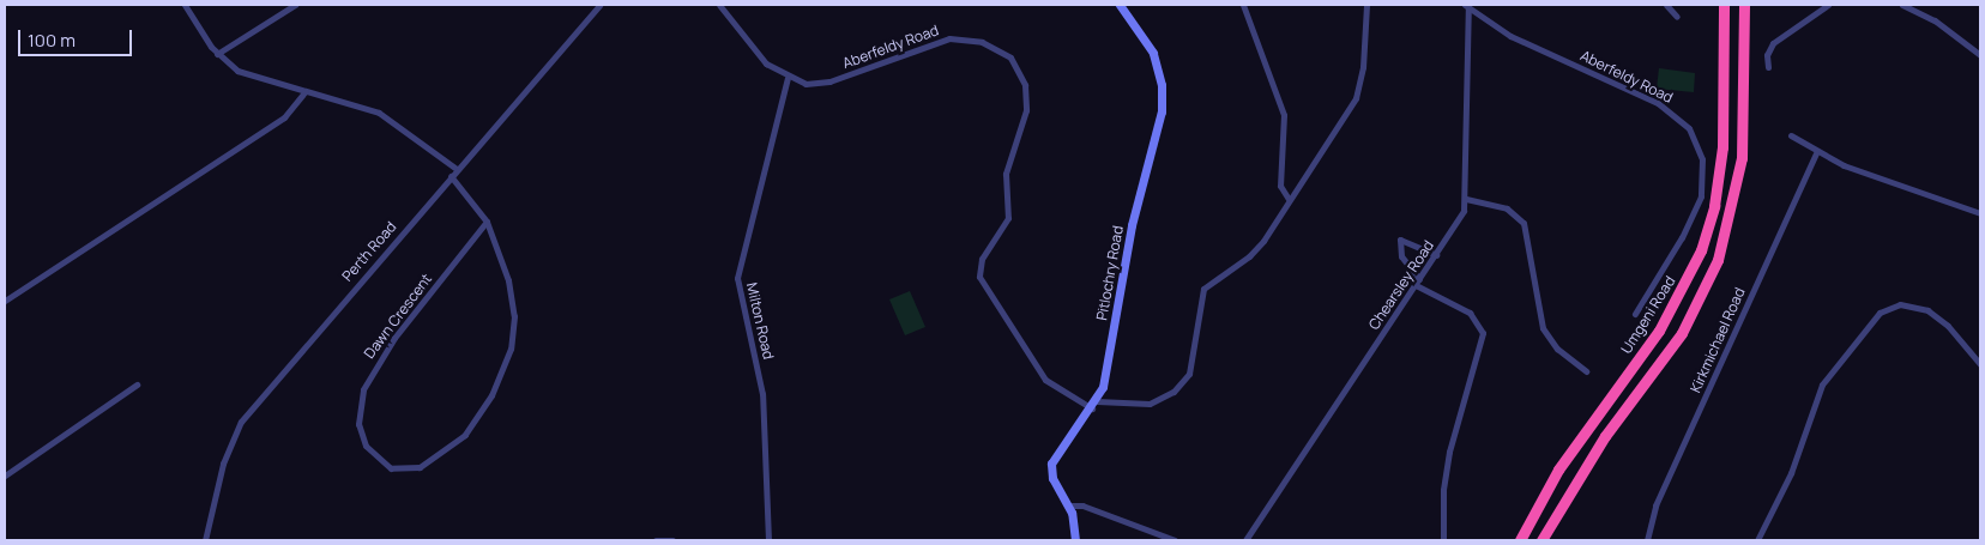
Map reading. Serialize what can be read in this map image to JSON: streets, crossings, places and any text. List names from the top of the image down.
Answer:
{
  "streets": {
    "highway": ["Umgeni Road"],
    "street": [
      "Aberfeldy Road",
      "Perth Road",
      "Pitlochry Road",
      "Chearsley Road",
      "Dawn Crescent",
      "Milton Road",
      "Kirkmichael Road"
    ]
  },
  "crossings": [
    ["Aberfeldy Road", "Pitlochry Road"],
    ["Aberfeldy Road", "Chearsley Road"],
    ["Aberfeldy Road", "Milton Road"],
    ["Perth Road", "Dawn Crescent"]
  ],
  "scale_bar": "100 m"
}
